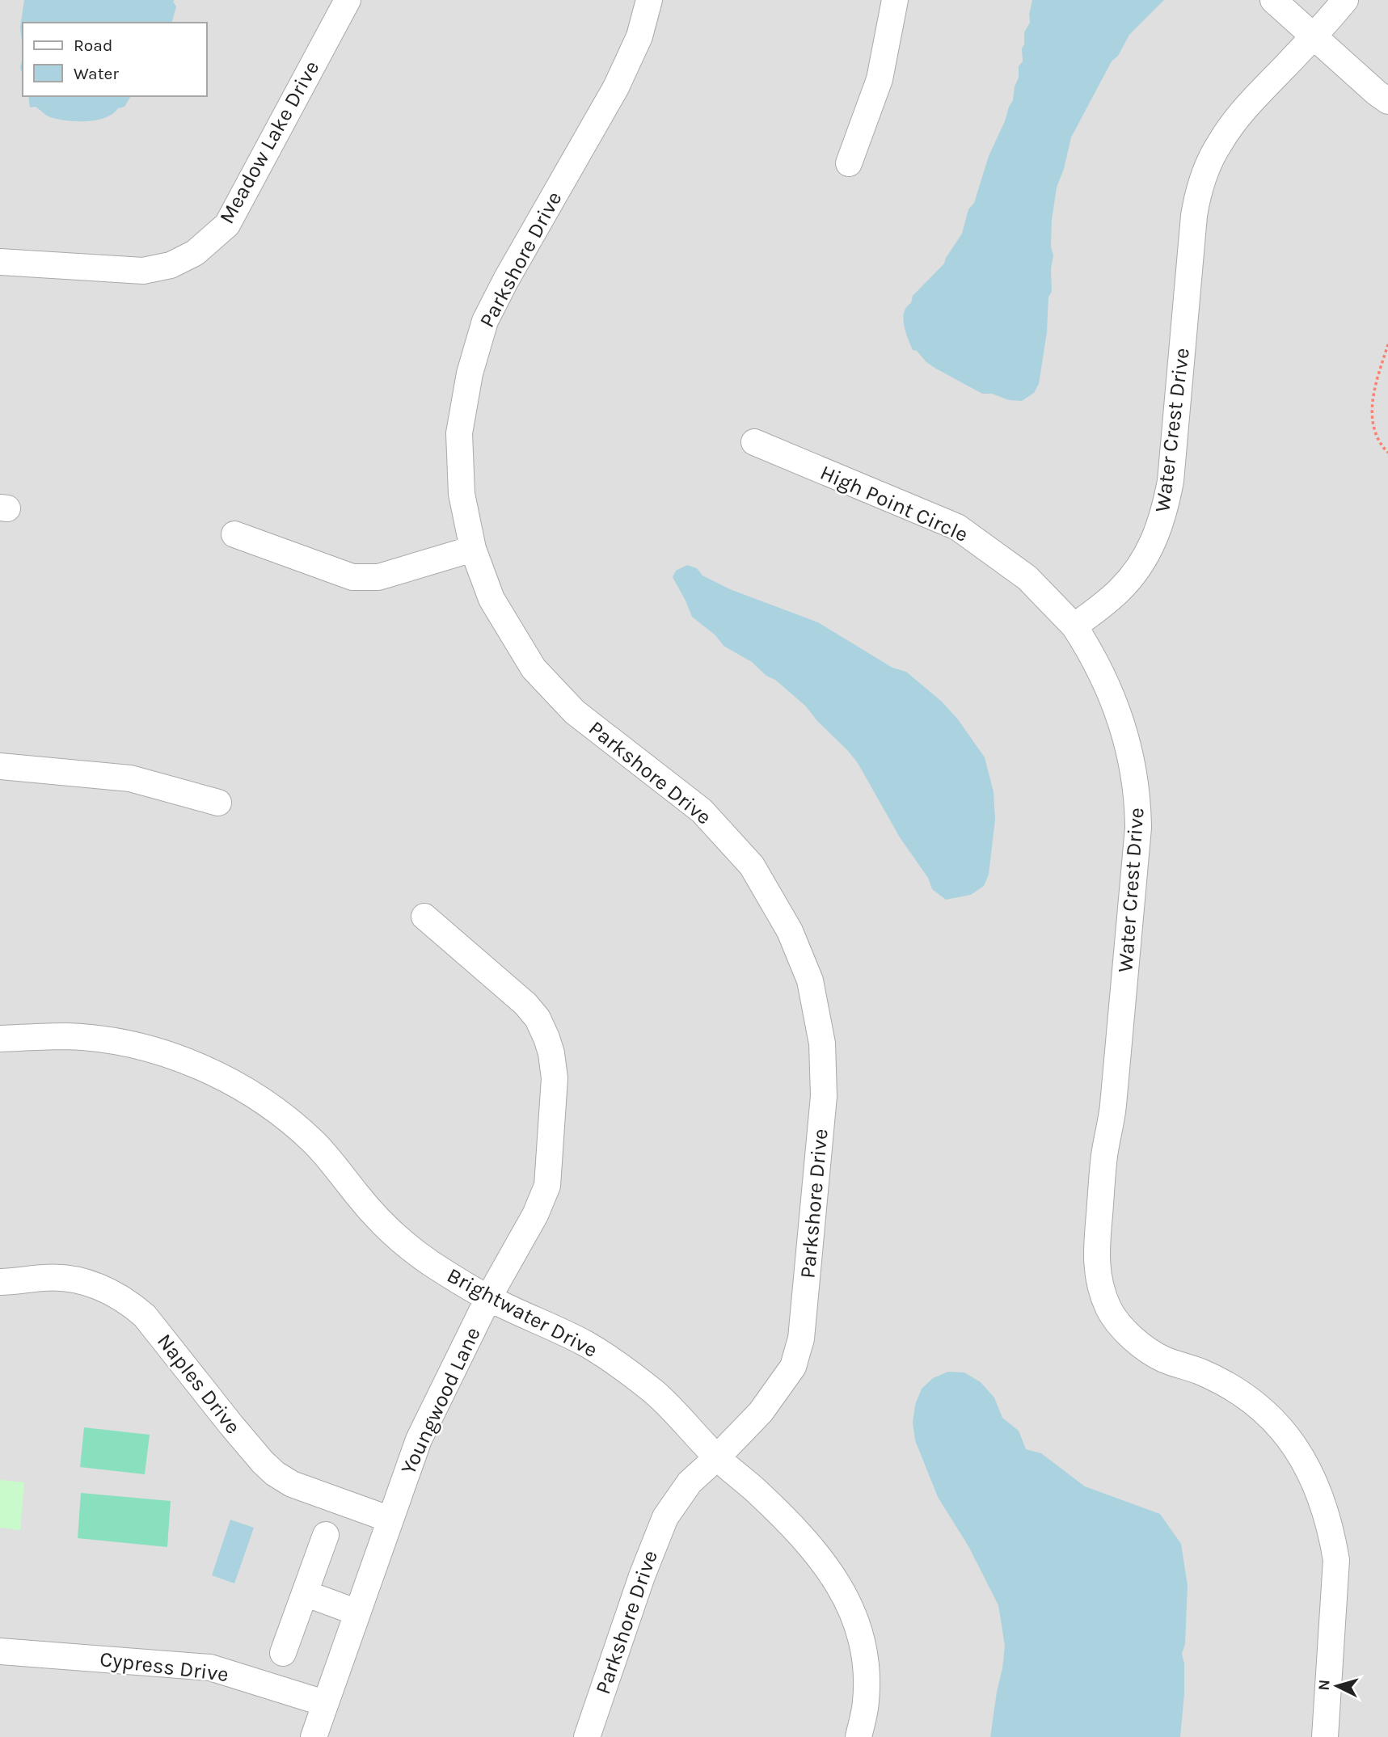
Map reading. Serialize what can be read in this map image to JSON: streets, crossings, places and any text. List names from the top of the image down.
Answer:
{
  "streets": {
    "street": [
      "Meadow Lake Drive",
      "Parkshore Drive",
      "Water Crest Drive",
      "High Point Circle",
      "Brightwater Drive",
      "Naples Drive",
      "Youngwood Lane",
      "Cypress Drive"
    ]
  },
  "crossings": [
    ["Parkshore Drive", "Brightwater Drive"],
    ["Water Crest Drive", "High Point Circle"],
    ["Brightwater Drive", "Youngwood Lane"],
    ["Naples Drive", "Youngwood Lane"],
    ["Youngwood Lane", "Cypress Drive"]
  ],
  "legend": ["Road", "Water"],
  "north": "left"
}
